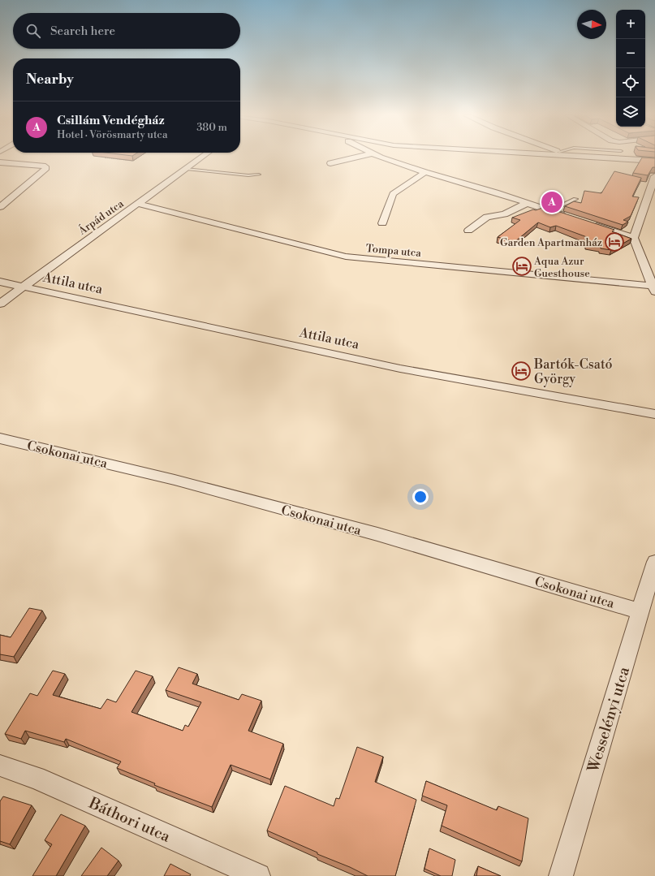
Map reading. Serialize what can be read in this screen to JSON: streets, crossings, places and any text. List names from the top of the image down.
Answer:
{
  "streets": {
    "street": [
      "Árpád utca",
      "Tompa utca",
      "Attila utca",
      "Csokonai utca",
      "Wesselényi utca",
      "Báthori utca"
    ]
  },
  "crossings": [
    ["Árpád utca", "Tompa utca"],
    ["Árpád utca", "Attila utca"],
    ["Csokonai utca", "Wesselényi utca"]
  ],
  "places": {
    "hotel": ["Garden Apartmanház", "Aqua Azur Guesthouse", "Bartók-Csató György"]
  },
  "north": "right",
  "page": {
    "map_buttons": ["+", "−"],
    "search": "Search here",
    "heading": "Nearby",
    "list": [
      {
        "mark": "A",
        "name": "Csillám Vendégház",
        "note": "Hotel · Vörösmarty utca",
        "value": "380 m"
      }
    ],
    "pins": "A"
  }
}
